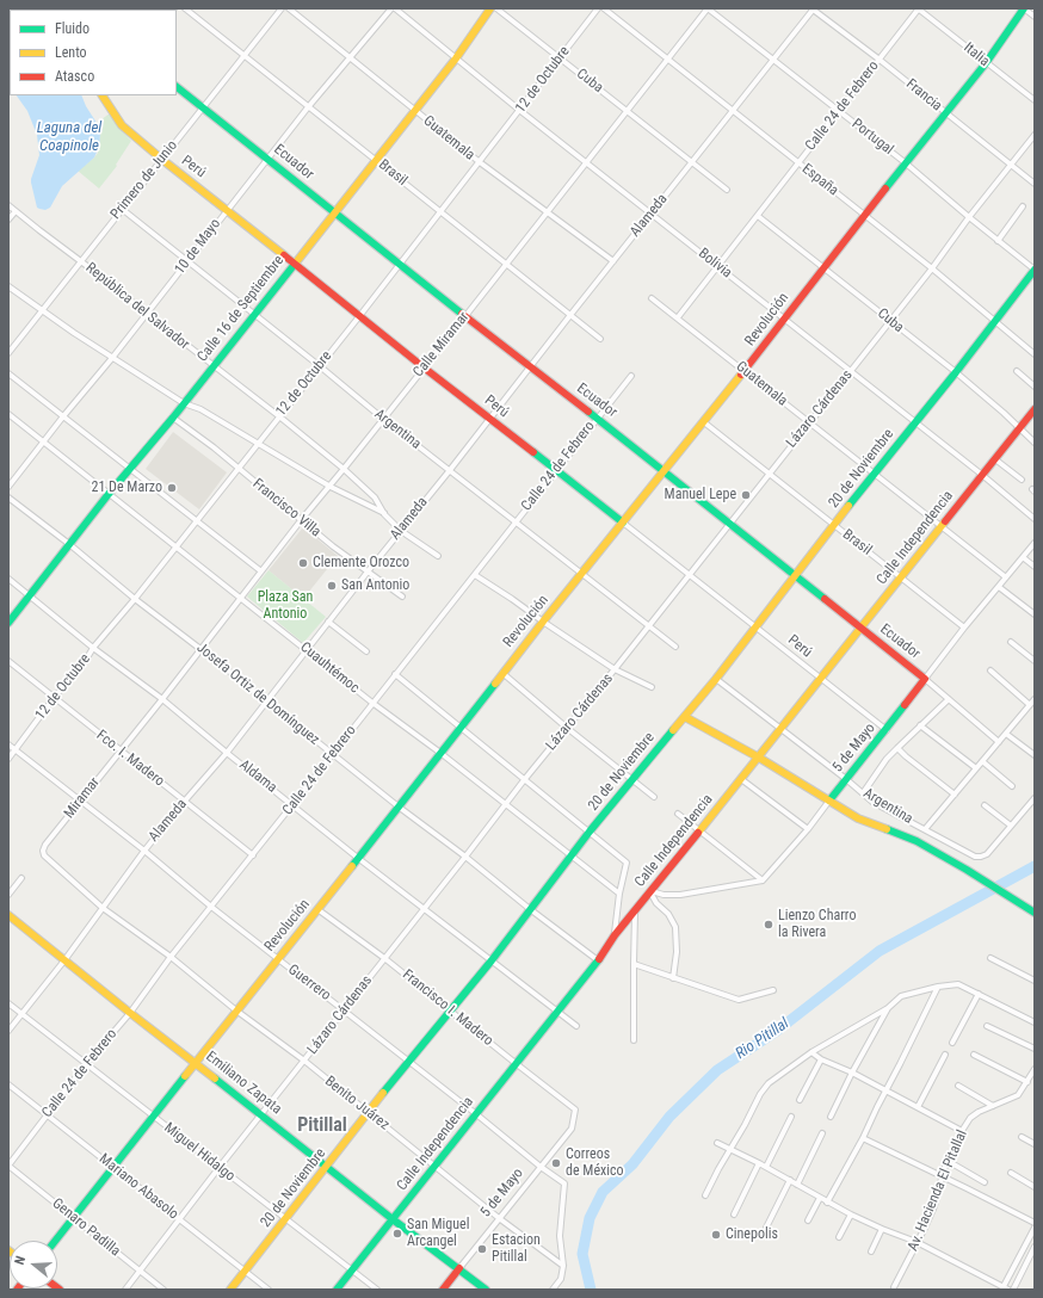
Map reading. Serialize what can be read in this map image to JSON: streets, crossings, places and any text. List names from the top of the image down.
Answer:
{
  "streets": {
    "street": [
      "Italia",
      "12 de Octubre",
      "Cuba",
      "Francia",
      "Calle 24 de Febrero",
      "Portugal",
      "Guatemala",
      "Ecuador",
      "Perú",
      "Brasil",
      "Primero de Junio",
      "España",
      "Alameda",
      "10 de Mayo",
      "Bolivia",
      "República del Salvador",
      "Calle 16 de Septiembre",
      "Revolución",
      "Calle Miramar",
      "Lázaro Cárdenas",
      "Argentina",
      "20 de Noviembre",
      "Francisco Villa",
      "Calle Independencia",
      "Cuauhtémoc",
      "Josefa Ortiz de Domínguez",
      "5 de Mayo",
      "Fco. I. Madero",
      "Aldama",
      "Miramar",
      "Guerrero",
      "Francisco I. Madero",
      "Emiliano Zapata",
      "Benito Juárez",
      "Miguel Hidalgo",
      "Mariano Abasolo",
      "Av. Hacienda El Pitallal",
      "Genaro Padilla"
    ]
  },
  "crossings": [
    ["Italia", "Calle 24 de Febrero"],
    ["Italia", "Revolución"],
    ["12 de Octubre", "Cuba"],
    ["12 de Octubre", "Guatemala"],
    ["12 de Octubre", "Ecuador"],
    ["12 de Octubre", "Perú"],
    ["12 de Octubre", "Brasil"],
    ["12 de Octubre", "Bolivia"],
    ["12 de Octubre", "República del Salvador"],
    ["12 de Octubre", "Argentina"],
    ["12 de Octubre", "Francisco Villa"],
    ["12 de Octubre", "Cuauhtémoc"],
    ["12 de Octubre", "Josefa Ortiz de Domínguez"],
    ["12 de Octubre", "Fco. I. Madero"],
    ["12 de Octubre", "Aldama"],
    ["12 de Octubre", "Guerrero"],
    ["Cuba", "Calle 24 de Febrero"],
    ["Cuba", "Alameda"],
    ["Cuba", "Revolución"],
    ["Cuba", "Calle Miramar"],
    ["Cuba", "Lázaro Cárdenas"],
    ["Cuba", "20 de Noviembre"],
    ["Cuba", "Calle Independencia"],
    ["Francia", "Calle 24 de Febrero"],
    ["Francia", "Alameda"],
    ["Francia", "Revolución"],
    ["Francia", "Lázaro Cárdenas"],
    ["Calle 24 de Febrero", "Portugal"],
    ["Calle 24 de Febrero", "Guatemala"],
    ["Calle 24 de Febrero", "Ecuador"],
    ["Calle 24 de Febrero", "Perú"],
    ["Calle 24 de Febrero", "España"],
    ["Calle 24 de Febrero", "Bolivia"],
    ["Calle 24 de Febrero", "Argentina"],
    ["Calle 24 de Febrero", "Cuauhtémoc"],
    ["Calle 24 de Febrero", "Josefa Ortiz de Domínguez"],
    ["Calle 24 de Febrero", "Fco. I. Madero"],
    ["Calle 24 de Febrero", "Aldama"],
    ["Calle 24 de Febrero", "Guerrero"],
    ["Calle 24 de Febrero", "Emiliano Zapata"],
    ["Calle 24 de Febrero", "Benito Juárez"],
    ["Calle 24 de Febrero", "Miguel Hidalgo"],
    ["Calle 24 de Febrero", "Mariano Abasolo"],
    ["Calle 24 de Febrero", "Genaro Padilla"],
    ["Portugal", "Alameda"],
    ["Portugal", "Revolución"],
    ["Portugal", "Calle Miramar"],
    ["Portugal", "Lázaro Cárdenas"],
    ["Portugal", "20 de Noviembre"],
    ["Guatemala", "Alameda"],
    ["Guatemala", "10 de Mayo"],
    ["Guatemala", "Calle 16 de Septiembre"],
    ["Guatemala", "Revolución"],
    ["Guatemala", "Calle Miramar"],
    ["Guatemala", "Lázaro Cárdenas"],
    ["Guatemala", "20 de Noviembre"],
    ["Guatemala", "Calle Independencia"],
    ["Guatemala", "5 de Mayo"],
    ["Ecuador", "Primero de Junio"],
    ["Ecuador", "Alameda"],
    ["Ecuador", "10 de Mayo"],
    ["Ecuador", "Calle 16 de Septiembre"],
    ["Ecuador", "Revolución"],
    ["Ecuador", "Calle Miramar"],
    ["Ecuador", "Lázaro Cárdenas"],
    ["Ecuador", "20 de Noviembre"],
    ["Ecuador", "Calle Independencia"],
    ["Ecuador", "5 de Mayo"],
    ["Perú", "Primero de Junio"],
    ["Perú", "Alameda"],
    ["Perú", "10 de Mayo"],
    ["Perú", "Calle 16 de Septiembre"],
    ["Perú", "Revolución"],
    ["Perú", "Calle Miramar"],
    ["Perú", "Lázaro Cárdenas"],
    ["Perú", "20 de Noviembre"],
    ["Perú", "Calle Independencia"],
    ["Perú", "5 de Mayo"],
    ["Brasil", "Primero de Junio"],
    ["Brasil", "Alameda"],
    ["Brasil", "10 de Mayo"],
    ["Brasil", "Calle 16 de Septiembre"],
    ["Brasil", "Revolución"],
    ["Brasil", "Calle Miramar"],
    ["Brasil", "Lázaro Cárdenas"],
    ["Brasil", "20 de Noviembre"],
    ["Brasil", "Calle Independencia"],
    ["Brasil", "5 de Mayo"],
    ["Primero de Junio", "República del Salvador"],
    ["Primero de Junio", "Argentina"],
    ["España", "Alameda"],
    ["España", "Revolución"],
    ["España", "Calle Miramar"],
    ["España", "Lázaro Cárdenas"],
    ["España", "20 de Noviembre"],
    ["Alameda", "Bolivia"],
    ["Alameda", "República del Salvador"],
    ["Alameda", "Argentina"],
    ["Alameda", "Francisco Villa"],
    ["Alameda", "Cuauhtémoc"],
    ["Alameda", "Josefa Ortiz de Domínguez"],
    ["Alameda", "Fco. I. Madero"],
    ["Alameda", "Aldama"],
    ["Alameda", "Miramar"],
    ["Alameda", "Guerrero"],
    ["Alameda", "Emiliano Zapata"],
    ["Alameda", "Benito Juárez"],
    ["Alameda", "Miguel Hidalgo"],
    ["10 de Mayo", "República del Salvador"],
    ["10 de Mayo", "Argentina"],
    ["10 de Mayo", "Cuauhtémoc"],
    ["Bolivia", "Calle 16 de Septiembre"],
    ["Bolivia", "Revolución"],
    ["Bolivia", "Calle Miramar"],
    ["Bolivia", "Lázaro Cárdenas"],
    ["Bolivia", "20 de Noviembre"],
    ["Bolivia", "Calle Independencia"],
    ["República del Salvador", "Calle 16 de Septiembre"],
    ["República del Salvador", "Calle Miramar"],
    ["Calle 16 de Septiembre", "Argentina"],
    ["Calle 16 de Septiembre", "Francisco Villa"],
    ["Calle 16 de Septiembre", "Cuauhtémoc"],
    ["Calle 16 de Septiembre", "Josefa Ortiz de Domínguez"],
    ["Calle 16 de Septiembre", "Aldama"],
    ["Revolución", "Argentina"],
    ["Revolución", "Cuauhtémoc"],
    ["Revolución", "Josefa Ortiz de Domínguez"],
    ["Revolución", "Aldama"],
    ["Revolución", "Guerrero"],
    ["Revolución", "Francisco I. Madero"],
    ["Revolución", "Emiliano Zapata"],
    ["Revolución", "Benito Juárez"],
    ["Revolución", "Miguel Hidalgo"],
    ["Revolución", "Mariano Abasolo"],
    ["Revolución", "Genaro Padilla"],
    ["Calle Miramar", "Argentina"],
    ["Calle Miramar", "Francisco Villa"],
    ["Calle Miramar", "Cuauhtémoc"],
    ["Calle Miramar", "Josefa Ortiz de Domínguez"],
    ["Calle Miramar", "Miramar"],
    ["Lázaro Cárdenas", "Argentina"],
    ["Lázaro Cárdenas", "Cuauhtémoc"],
    ["Lázaro Cárdenas", "Josefa Ortiz de Domínguez"],
    ["Lázaro Cárdenas", "Aldama"],
    ["Lázaro Cárdenas", "Guerrero"],
    ["Lázaro Cárdenas", "Francisco I. Madero"],
    ["Lázaro Cárdenas", "Emiliano Zapata"],
    ["Lázaro Cárdenas", "Benito Juárez"],
    ["Lázaro Cárdenas", "Miguel Hidalgo"],
    ["Lázaro Cárdenas", "Mariano Abasolo"],
    ["Lázaro Cárdenas", "Genaro Padilla"],
    ["Argentina", "20 de Noviembre"],
    ["Argentina", "Calle Independencia"],
    ["Argentina", "5 de Mayo"],
    ["20 de Noviembre", "Cuauhtémoc"],
    ["20 de Noviembre", "Josefa Ortiz de Domínguez"],
    ["20 de Noviembre", "Aldama"],
    ["20 de Noviembre", "Guerrero"],
    ["20 de Noviembre", "Francisco I. Madero"],
    ["20 de Noviembre", "Emiliano Zapata"],
    ["20 de Noviembre", "Benito Juárez"],
    ["20 de Noviembre", "Miguel Hidalgo"],
    ["20 de Noviembre", "Mariano Abasolo"],
    ["Calle Independencia", "Josefa Ortiz de Domínguez"],
    ["Calle Independencia", "Aldama"],
    ["Calle Independencia", "Guerrero"],
    ["Calle Independencia", "Francisco I. Madero"],
    ["Calle Independencia", "Emiliano Zapata"],
    ["Calle Independencia", "Benito Juárez"],
    ["Calle Independencia", "Miguel Hidalgo"],
    ["5 de Mayo", "Guerrero"],
    ["5 de Mayo", "Francisco I. Madero"],
    ["5 de Mayo", "Emiliano Zapata"],
    ["5 de Mayo", "Benito Juárez"],
    ["Fco. I. Madero", "Miramar"],
    ["Aldama", "Miramar"],
    ["Miramar", "Guerrero"],
    ["Miramar", "Benito Juárez"],
    ["Guerrero", "Benito Juárez"]
  ],
  "districts": ["Pitillal"],
  "water": ["Laguna del Coapinole", "Rio Pitillal"],
  "parks": ["Plaza San Antonio"],
  "places": [
    "21 De Marzo",
    "Manuel Lepe",
    "Clemente Orozco",
    "San Antonio",
    "Lienzo Charro la Rivera",
    "Correos de México",
    "San Miguel Arcangel",
    "Cinepolis",
    "Estacion Pitillal"
  ],
  "legend": ["Fluido", "Lento", "Atasco"],
  "north": "left"
}
